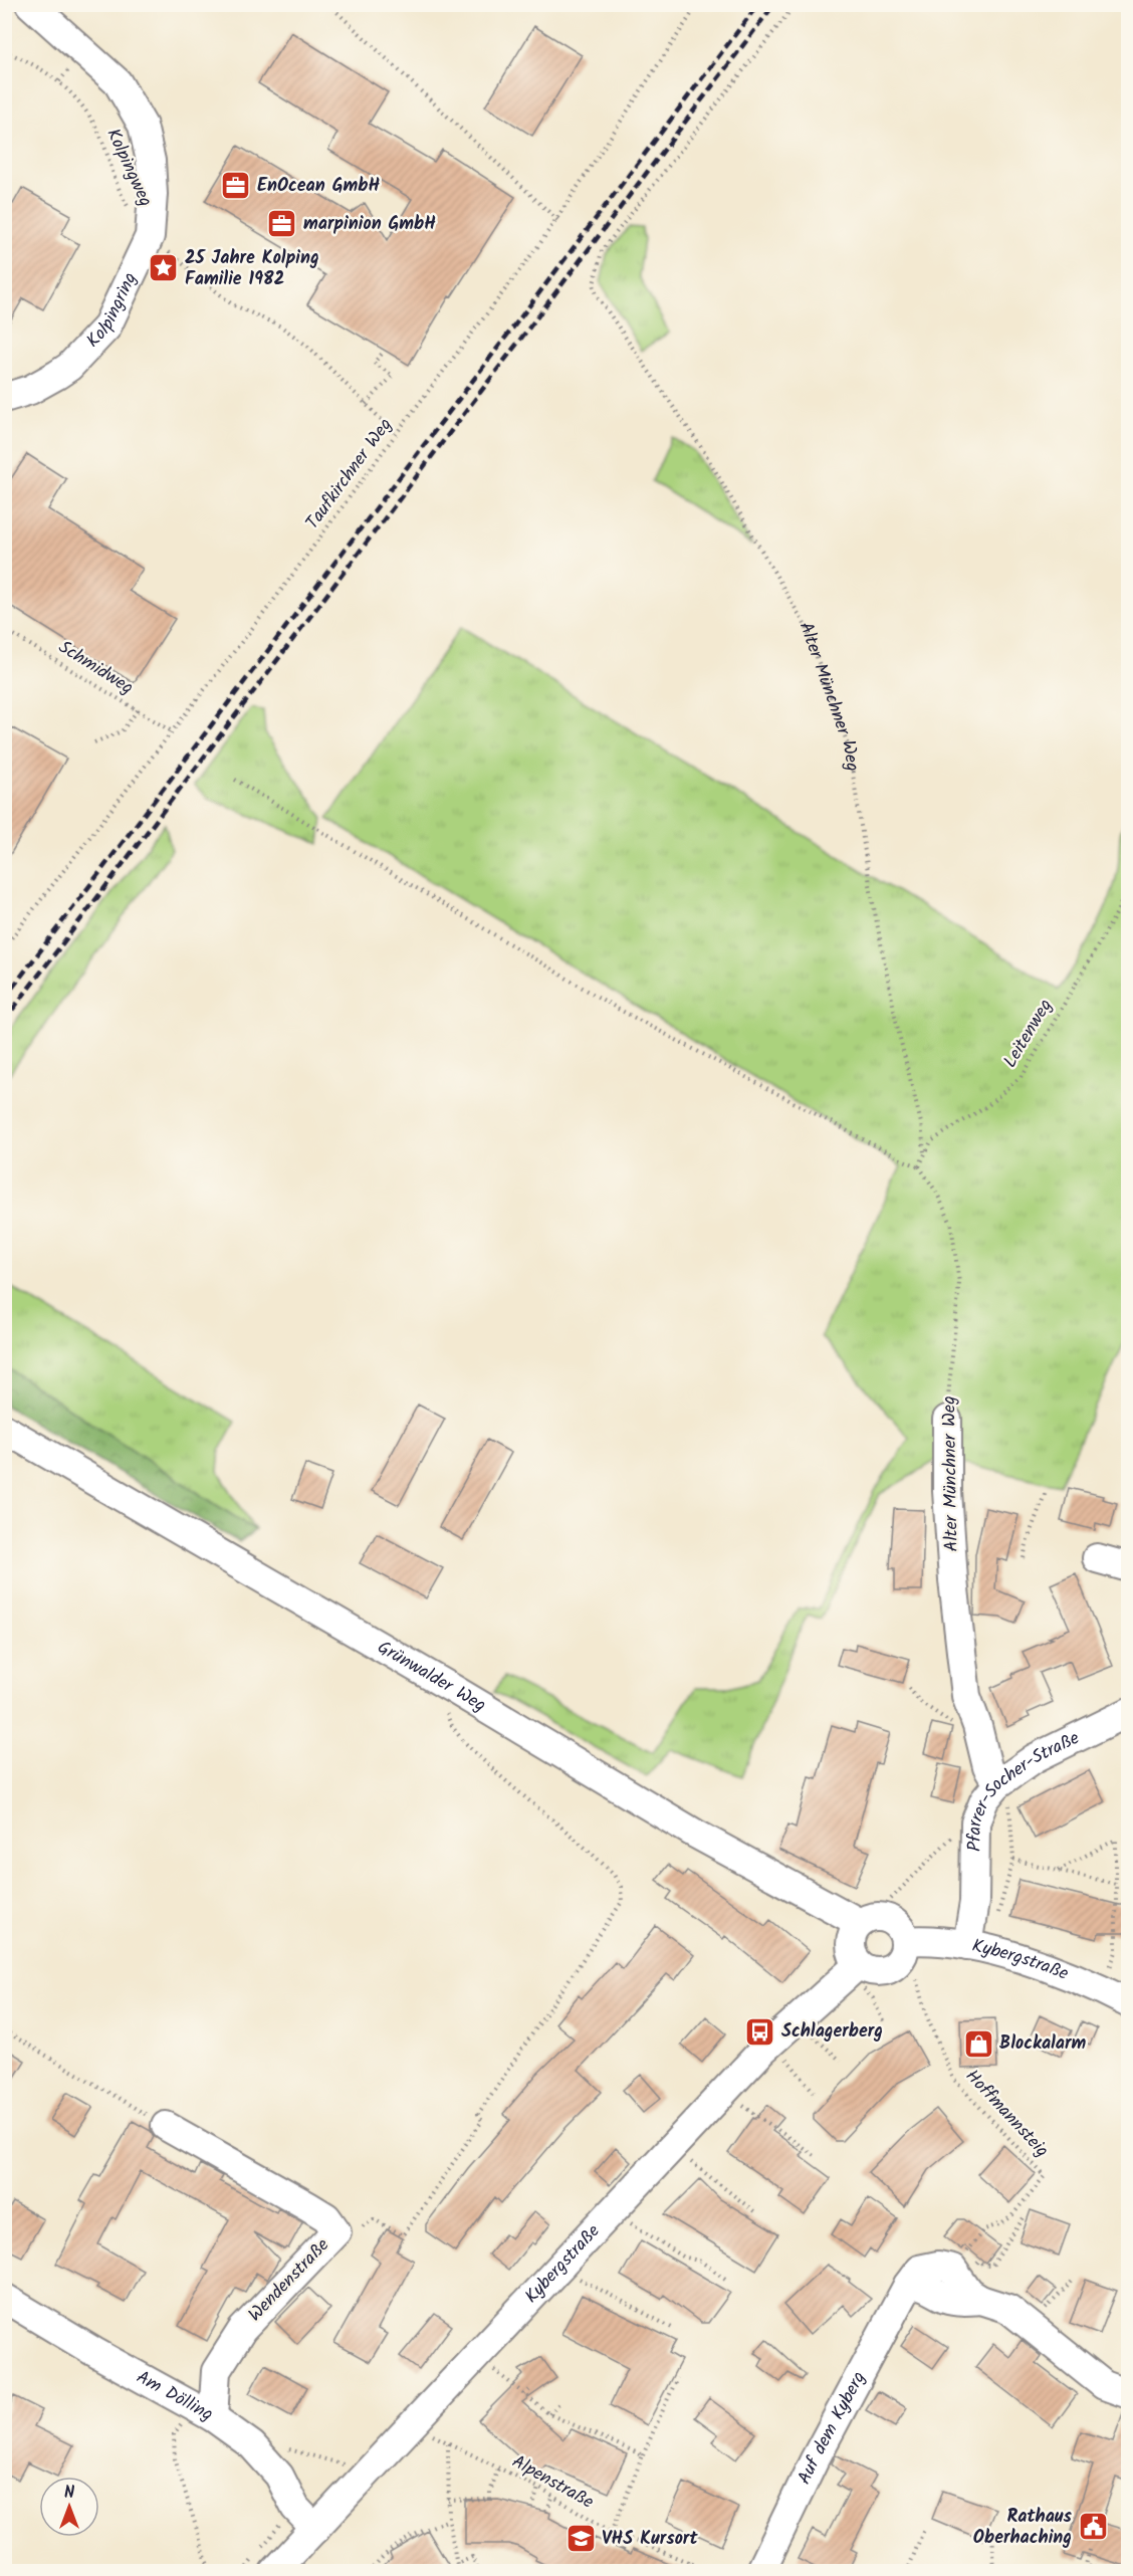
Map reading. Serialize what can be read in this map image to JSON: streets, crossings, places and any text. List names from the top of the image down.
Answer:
{
  "streets": {
    "street": [
      "Kolpingring",
      "Alter Münchner Weg",
      "Grünwalder Weg",
      "Pfarrer-Socher-Straße",
      "Kybergstraße",
      "Wendenstraße",
      "Am Dölling",
      "Auf dem Kyberg"
    ],
    "path": [
      "Kolpingweg",
      "Taufkirchner Weg",
      "Schmidweg",
      "Leitenweg",
      "Hoffmannsteig",
      "Alpenstraße"
    ]
  },
  "crossings": [
    ["Kolpingweg", "Kolpingring"],
    ["Kolpingweg", "Taufkirchner Weg"],
    ["Taufkirchner Weg", "Schmidweg"],
    ["Alter Münchner Weg", "Leitenweg"],
    ["Alter Münchner Weg", "Pfarrer-Socher-Straße"],
    ["Grünwalder Weg", "Kybergstraße"],
    ["Pfarrer-Socher-Straße", "Kybergstraße"],
    ["Kybergstraße", "Am Dölling"],
    ["Kybergstraße", "Alpenstraße"],
    ["Hoffmannsteig", "Auf dem Kyberg"],
    ["Wendenstraße", "Am Dölling"]
  ],
  "places": {
    "office": ["EnOcean GmbH", "marpinion GmbH"],
    "place": ["25 Jahre Kolping Familie 1982"],
    "bus stop": ["Schlagerberg"],
    "shop": ["Blockalarm"],
    "public building": ["Rathaus Oberhaching"],
    "school or university": ["VHS Kursort"]
  },
  "north": "top"
}
